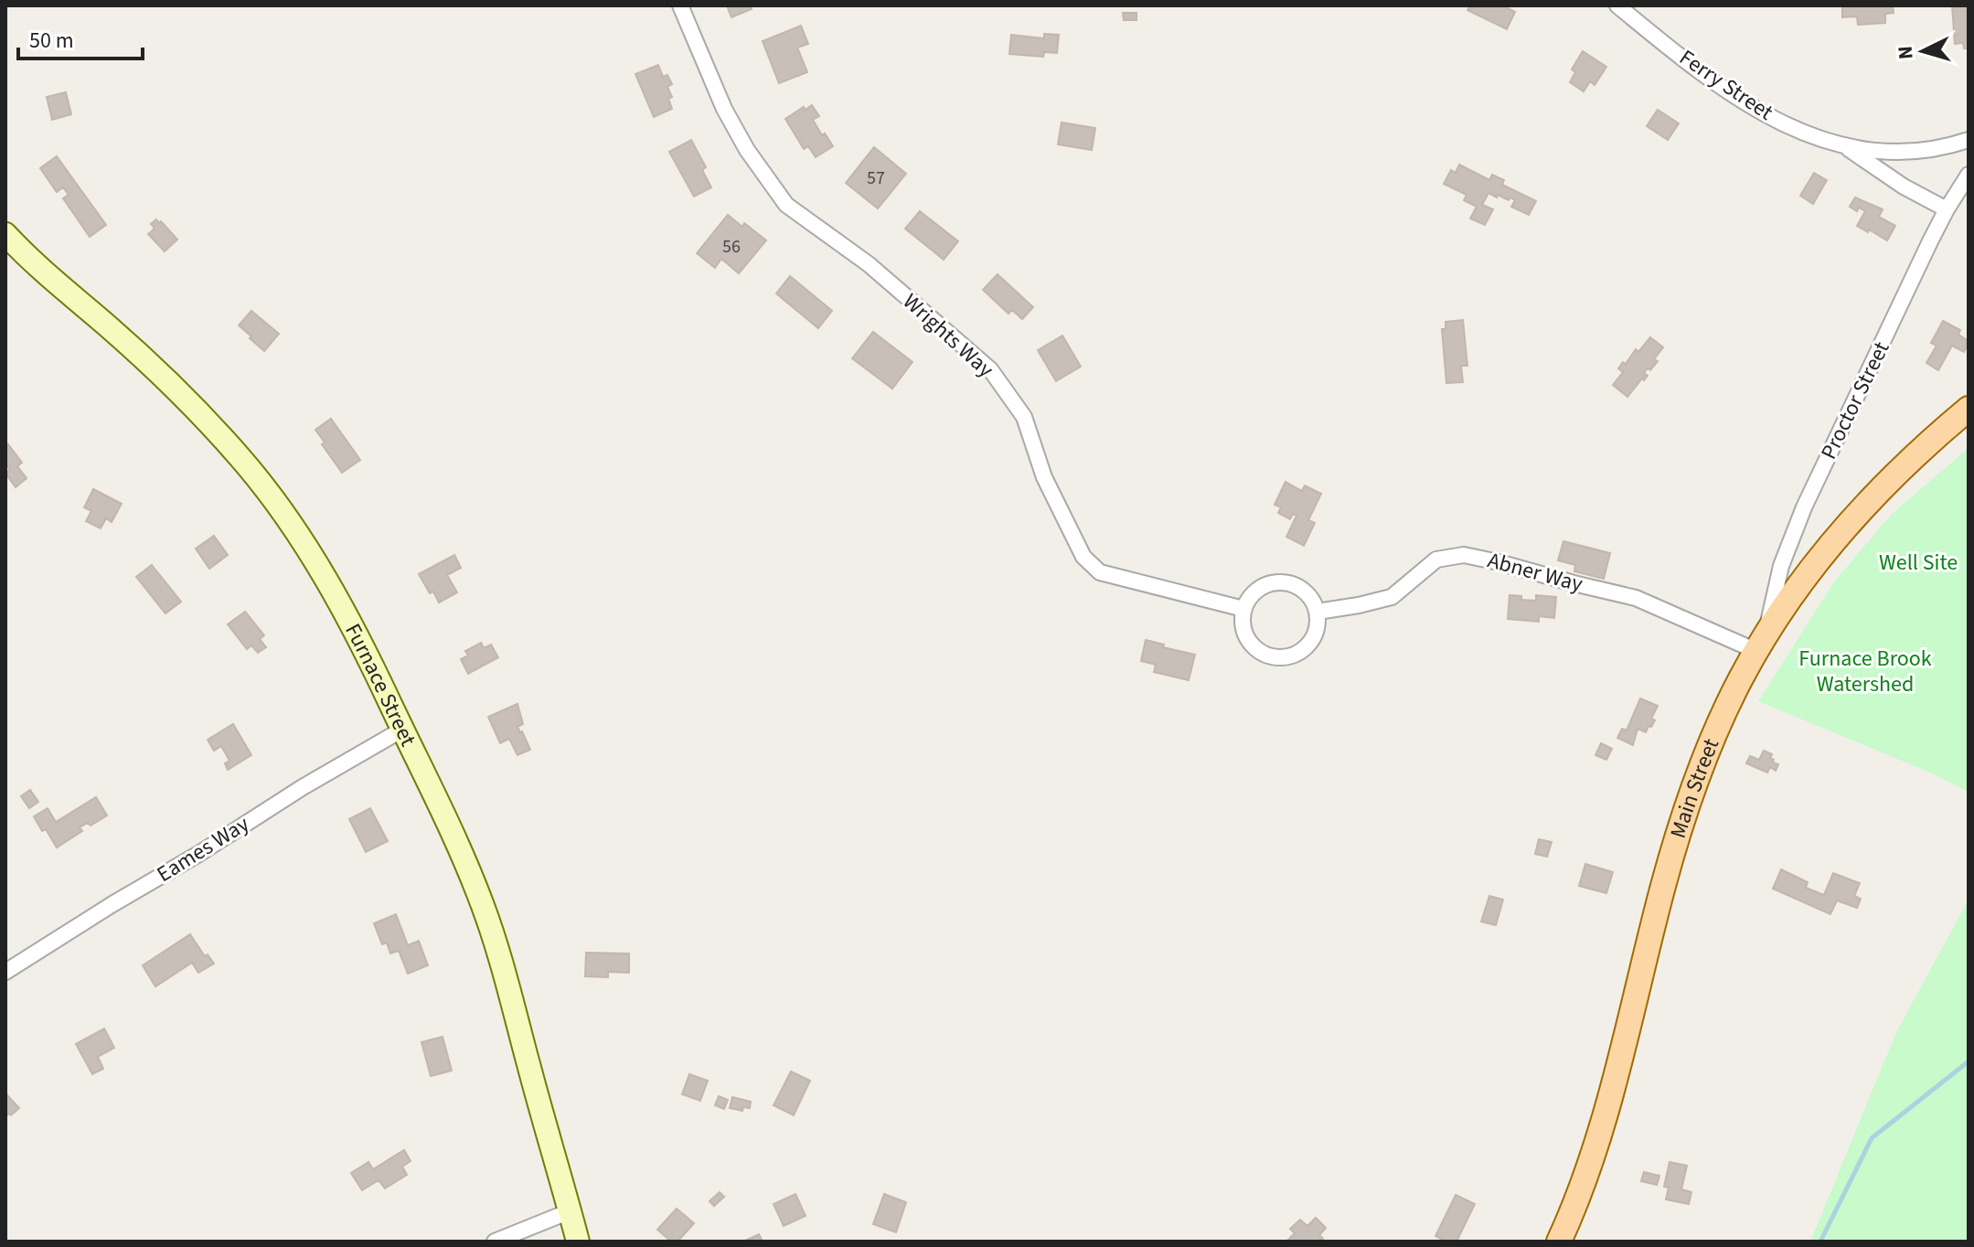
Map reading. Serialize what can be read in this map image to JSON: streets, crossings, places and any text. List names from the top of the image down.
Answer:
{
  "streets": {
    "main road": ["Furnace Street", "Main Street"],
    "street": [
      "Ferry Street",
      "Wrights Way",
      "Proctor Street",
      "Abner Way",
      "Eames Way"
    ]
  },
  "crossings": [
    ["Ferry Street", "Proctor Street"],
    ["Wrights Way", "Abner Way"],
    ["Proctor Street", "Abner Way"],
    ["Proctor Street", "Main Street"],
    ["Abner Way", "Main Street"],
    ["Furnace Street", "Eames Way"]
  ],
  "parks": ["Well Site", "Furnace Brook Watershed"],
  "house_numbers": ["57", "56"],
  "scale_bar": "50 m",
  "north": "left"
}
